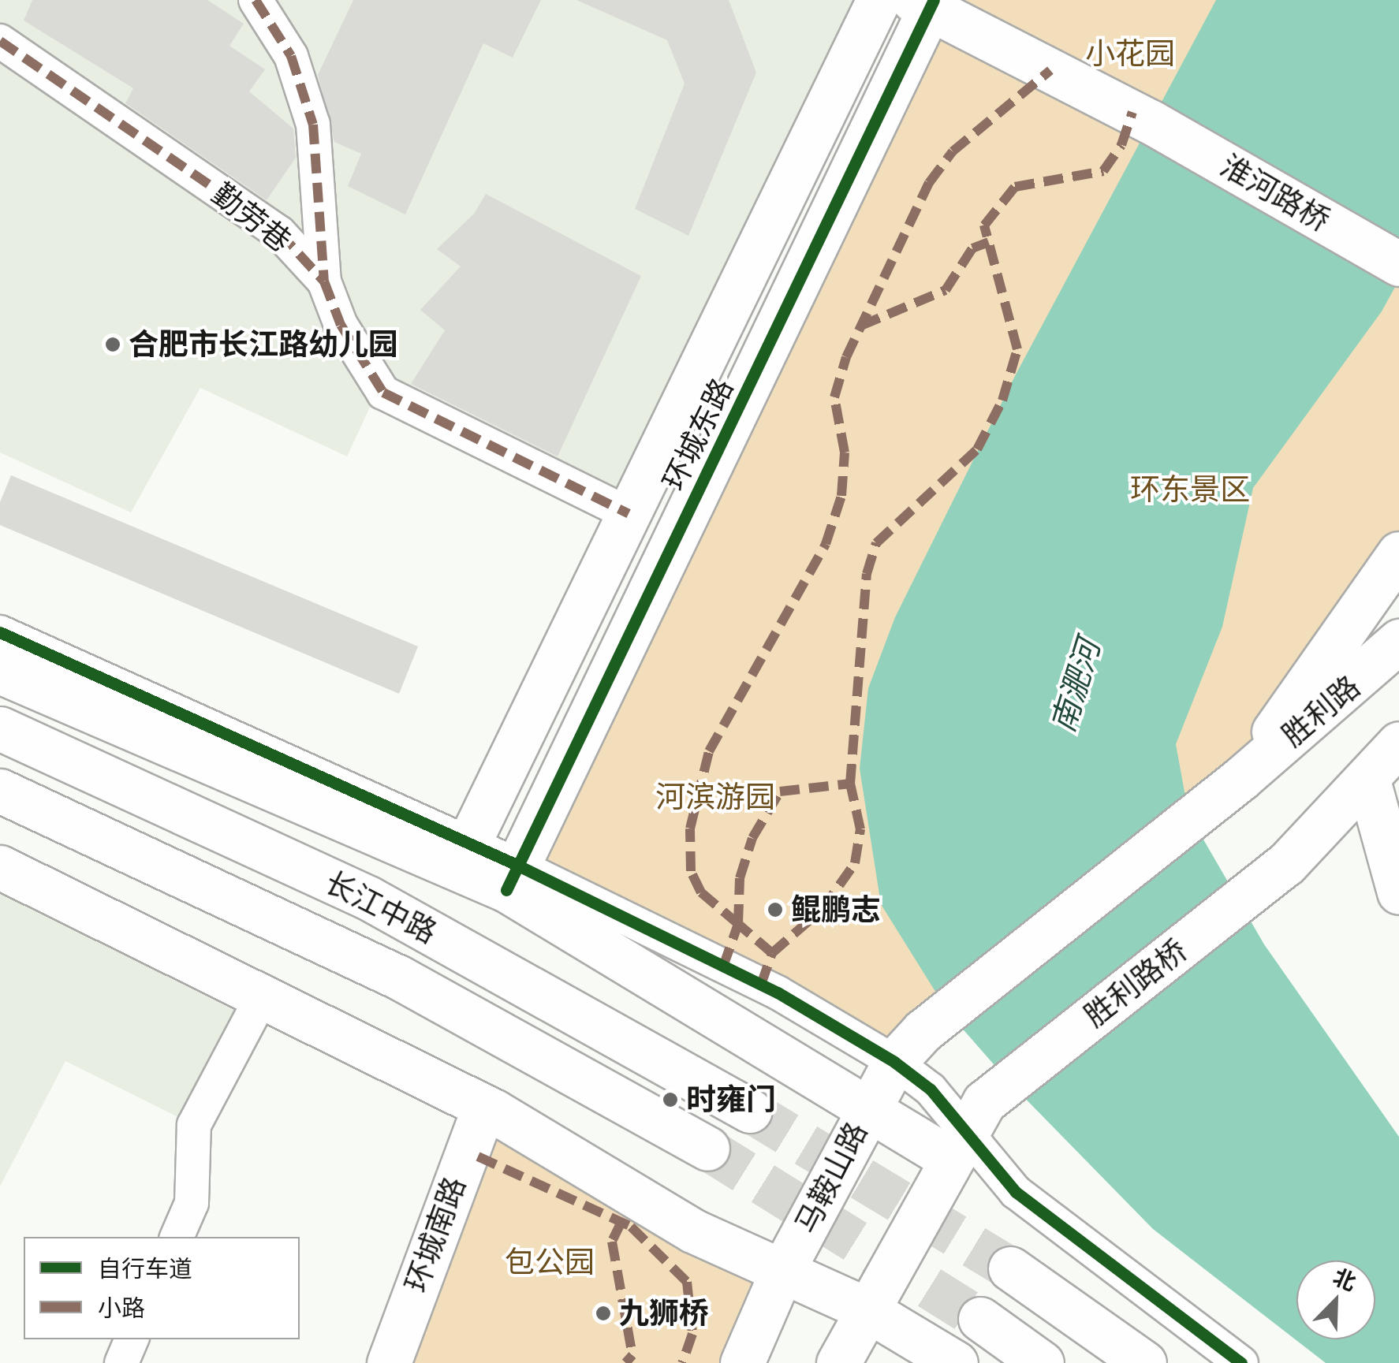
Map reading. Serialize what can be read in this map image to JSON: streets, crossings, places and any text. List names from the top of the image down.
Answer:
{
  "streets": {
    "main road": [
      "淮河路桥",
      "环城东路",
      "胜利路",
      "长江中路",
      "胜利路桥",
      "马鞍山路",
      "环城南路"
    ],
    "street": ["勤劳巷"]
  },
  "crossings": [
    ["淮河路桥", "环城东路"],
    ["勤劳巷", "环城东路"],
    ["胜利路", "马鞍山路"]
  ],
  "water": ["南淝河"],
  "parks": [
    "小花园",
    "环东景区",
    "河滨游园",
    "包公园"
  ],
  "places": [
    "合肥市长江路幼儿园",
    "鲲鹏志",
    "时雍门",
    "九狮桥"
  ],
  "legend": ["自行车道", "小路"],
  "north": "top right"
}
